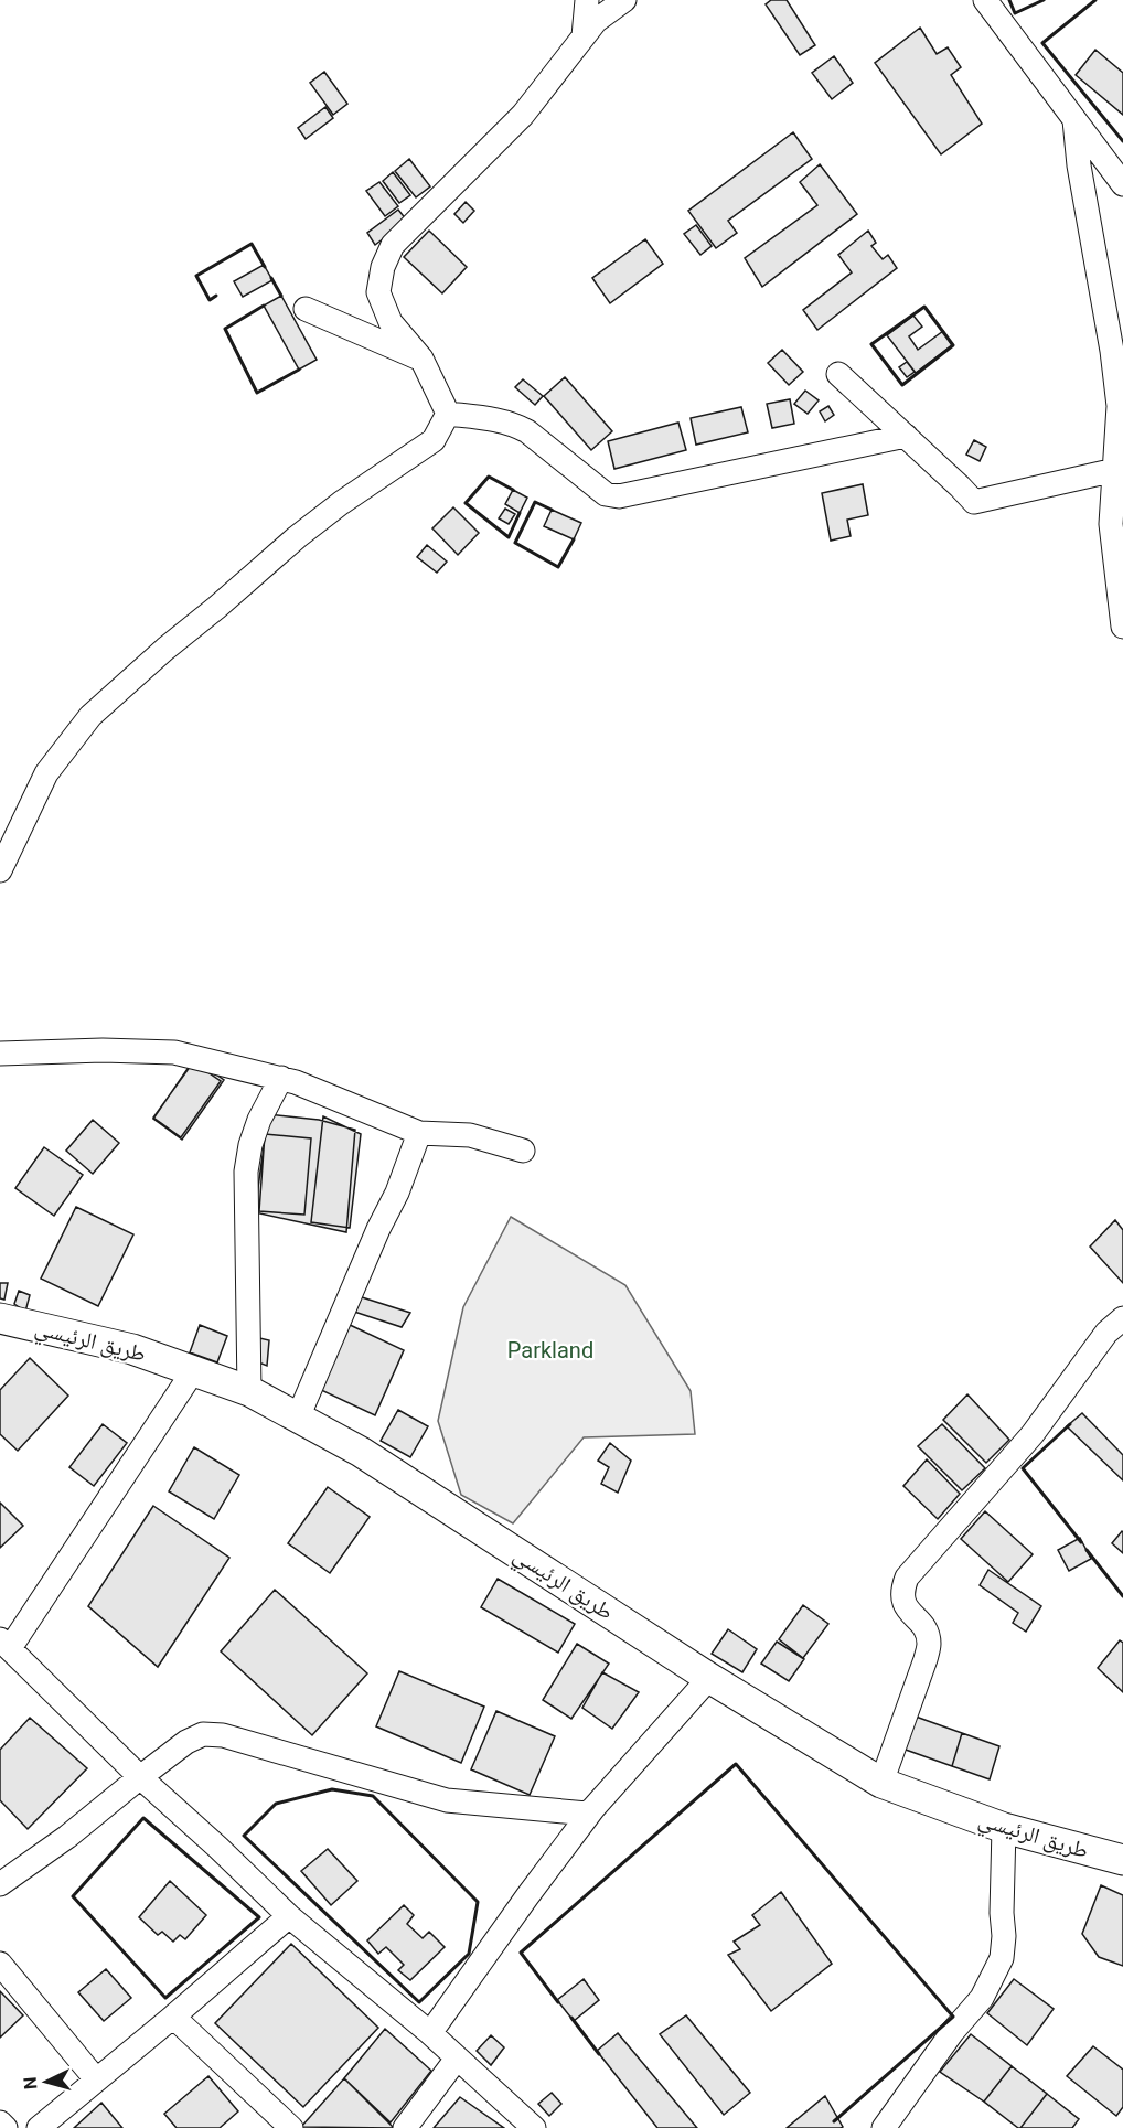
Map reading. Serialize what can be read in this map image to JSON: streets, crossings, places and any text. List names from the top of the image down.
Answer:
{
  "streets": {
    "main road": ["طريق الرئيسي"]
  },
  "parks": ["Parkland"],
  "north": "left"
}
